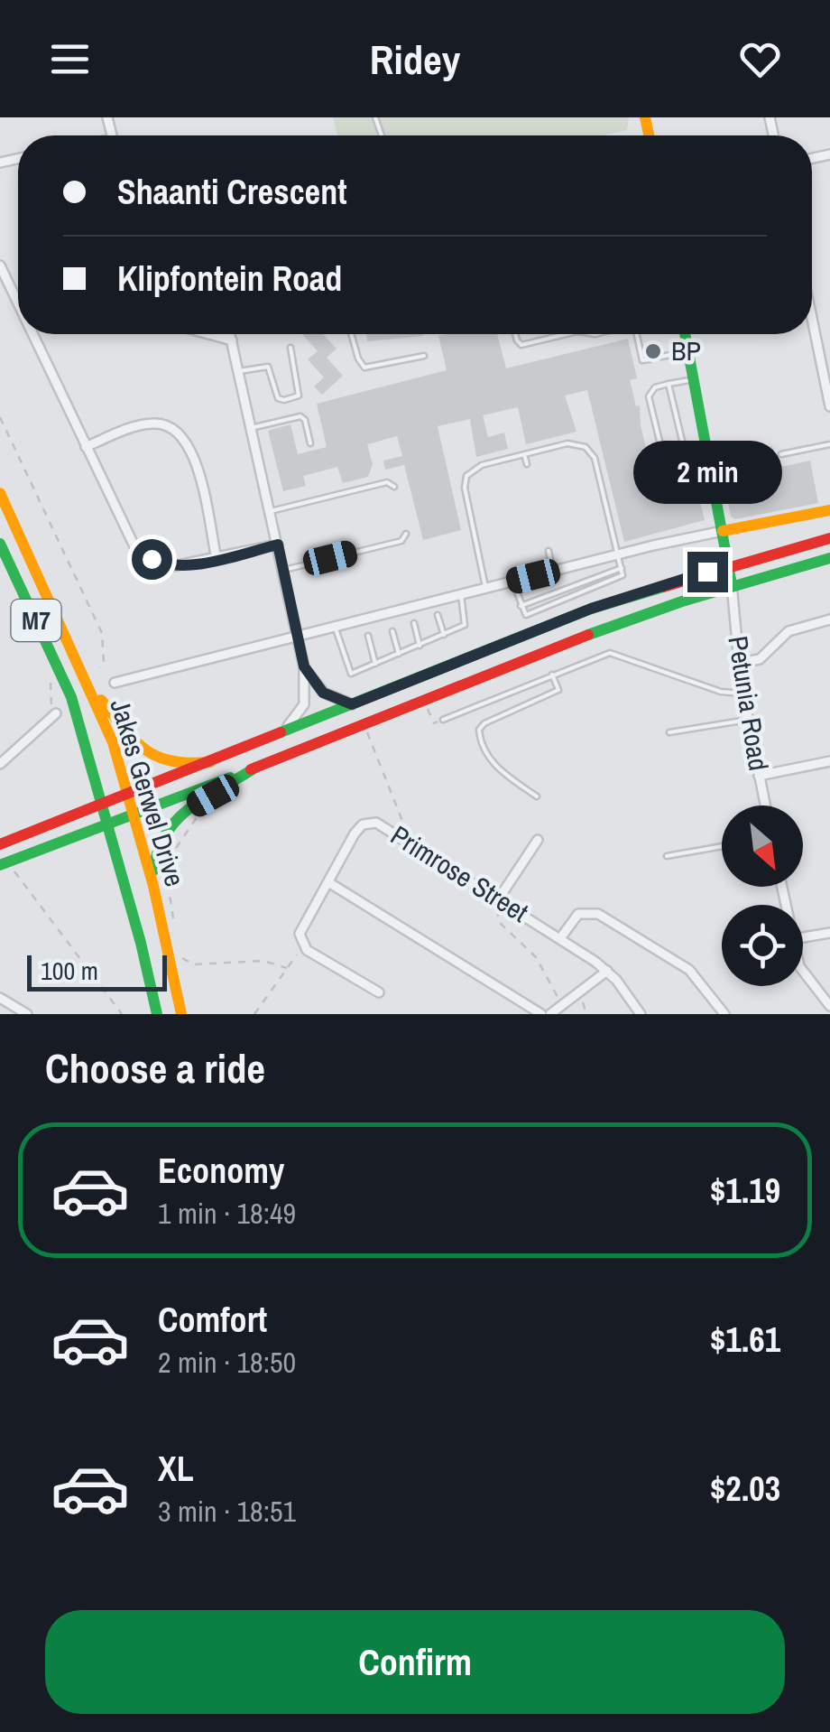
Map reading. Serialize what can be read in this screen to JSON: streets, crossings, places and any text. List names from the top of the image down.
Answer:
{
  "streets": {
    "main road": ["M7", "Jakes Gerwel Drive"],
    "street": ["Petunia Road", "Primrose Street"]
  },
  "places": ["BP"],
  "scale_bar": "100 m",
  "north": "bottom right",
  "page": {
    "header": "Ridey",
    "banner": ["Shaanti Crescent", "Klipfontein Road"],
    "bubble": "2 min",
    "scale": "100 m",
    "heading": "Choose a ride",
    "list": [
      {
        "name": "Economy",
        "note": "1 min · 18:49",
        "value": "$1.19"
      },
      {
        "name": "Comfort",
        "note": "2 min · 18:50",
        "value": "$1.61"
      },
      {
        "name": "XL",
        "note": "3 min · 18:51",
        "value": "$2.03"
      }
    ],
    "buttons": "Confirm"
  }
}
